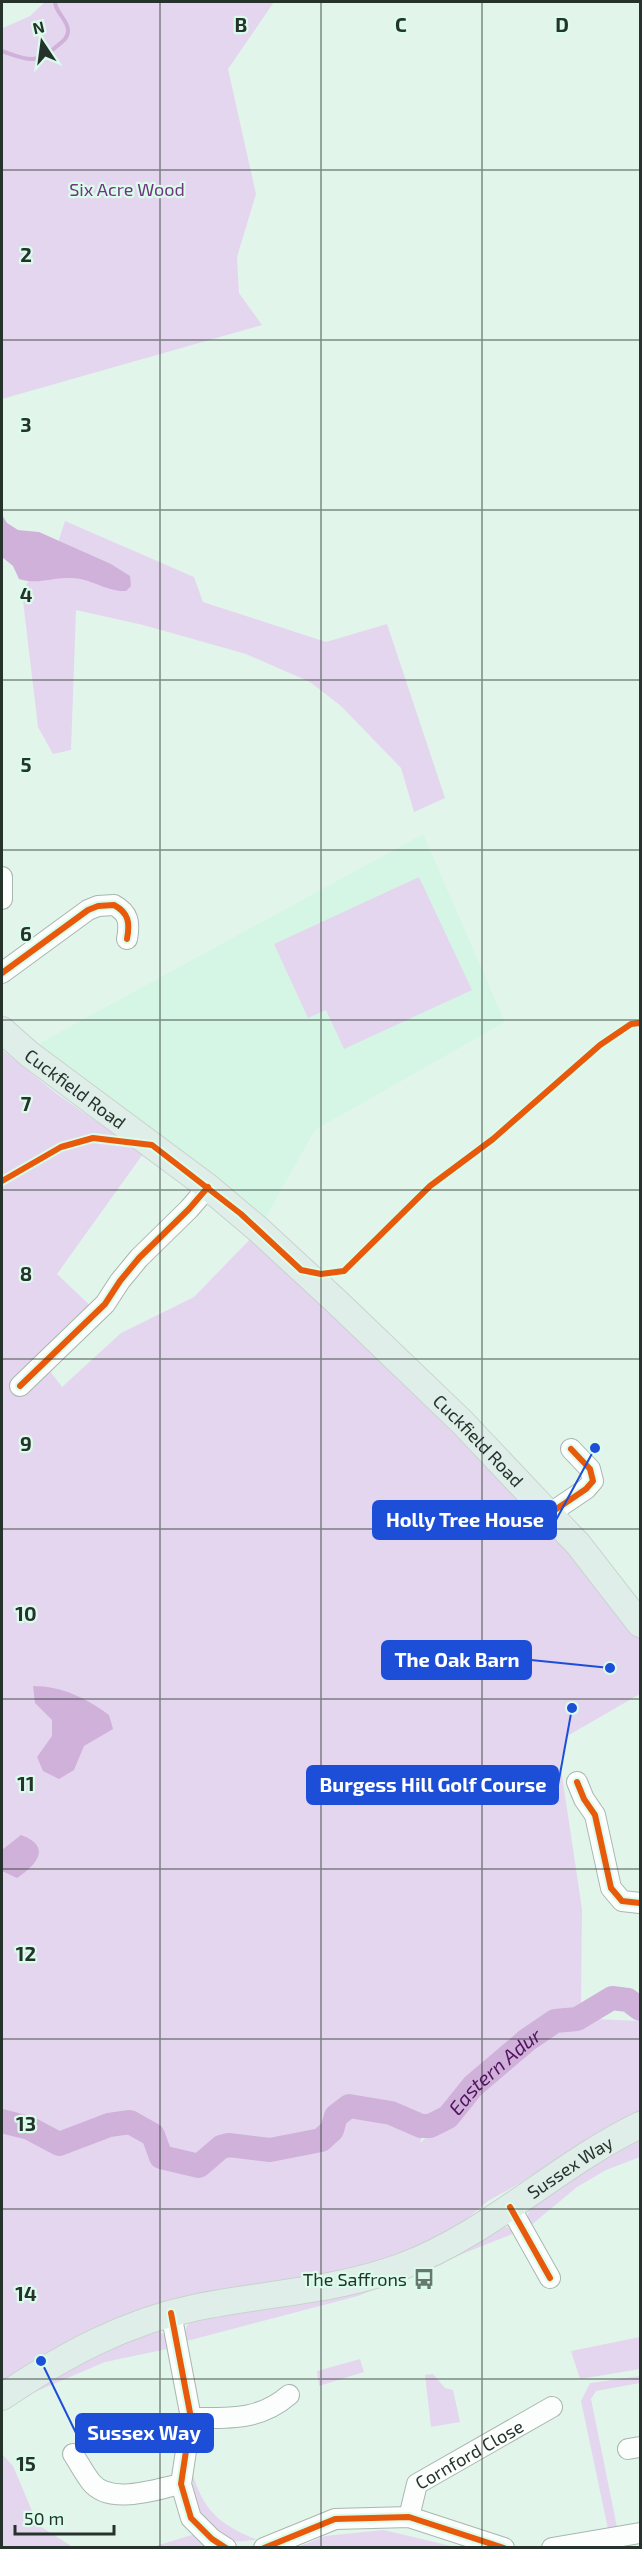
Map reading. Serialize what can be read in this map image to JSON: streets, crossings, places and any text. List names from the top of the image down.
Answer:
{
  "streets": {
    "main road": ["Cuckfield Road", "Sussex Way"],
    "street": ["Cornford Close"]
  },
  "water": ["Eastern Adur"],
  "parks": ["Six Acre Wood"],
  "places": {
    "other": [
      "Holly Tree House",
      "The Oak Barn",
      "Burgess Hill Golf Course",
      "Sussex Way"
    ],
    "bus stop": ["The Saffrons"]
  },
  "scale_bar": "50 m",
  "north": "top",
  "grid": {
    "columns": ["B", "C", "D"],
    "rows": [
      "2",
      "3",
      "4",
      "5",
      "6",
      "7",
      "8",
      "9",
      "10",
      "11",
      "12",
      "13",
      "14",
      "15"
    ]
  }
}
